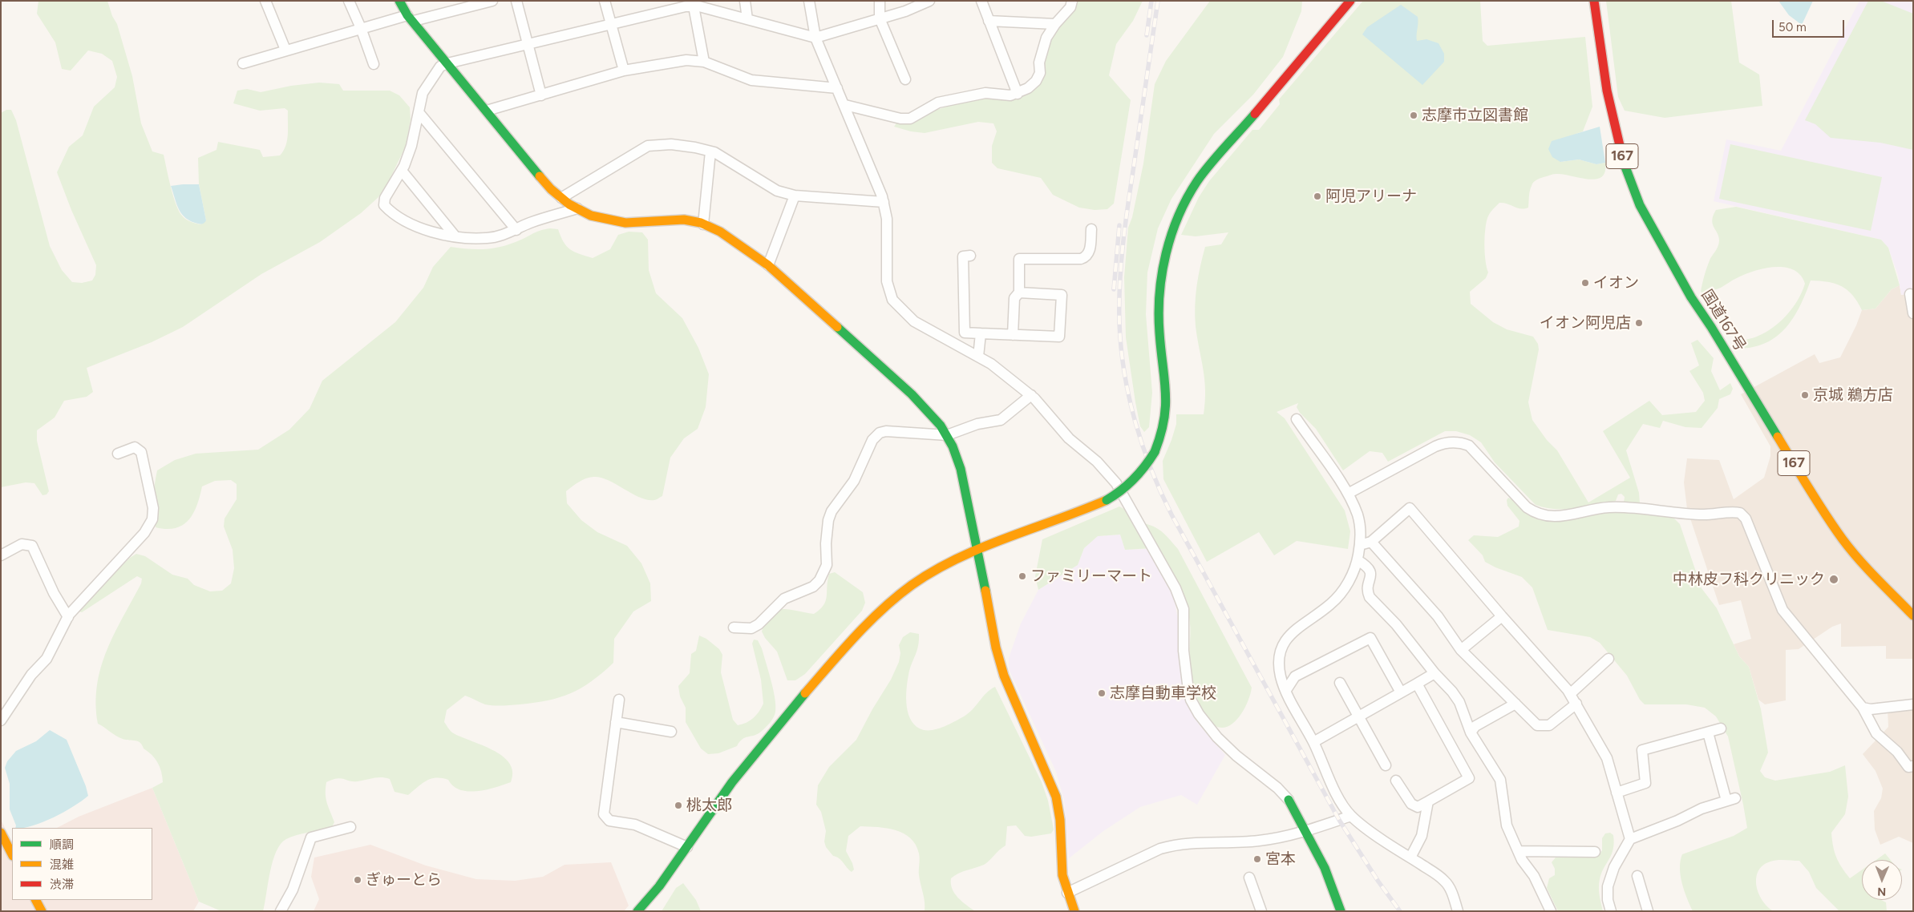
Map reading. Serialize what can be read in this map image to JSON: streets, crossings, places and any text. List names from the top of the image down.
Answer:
{
  "streets": {
    "main road": ["167", "国道167号"]
  },
  "places": [
    "志摩市立図書館",
    "阿児アリーナ",
    "イオン",
    "イオン阿児店",
    "京城 鵜方店",
    "ファミリーマート",
    "中林皮フ科クリニック",
    "志摩自動車学校",
    "桃太郎",
    "宮本",
    "ぎゅーとら"
  ],
  "legend": ["順調", "混雑", "渋滞"],
  "scale_bar": "50 m",
  "north": "bottom"
}
